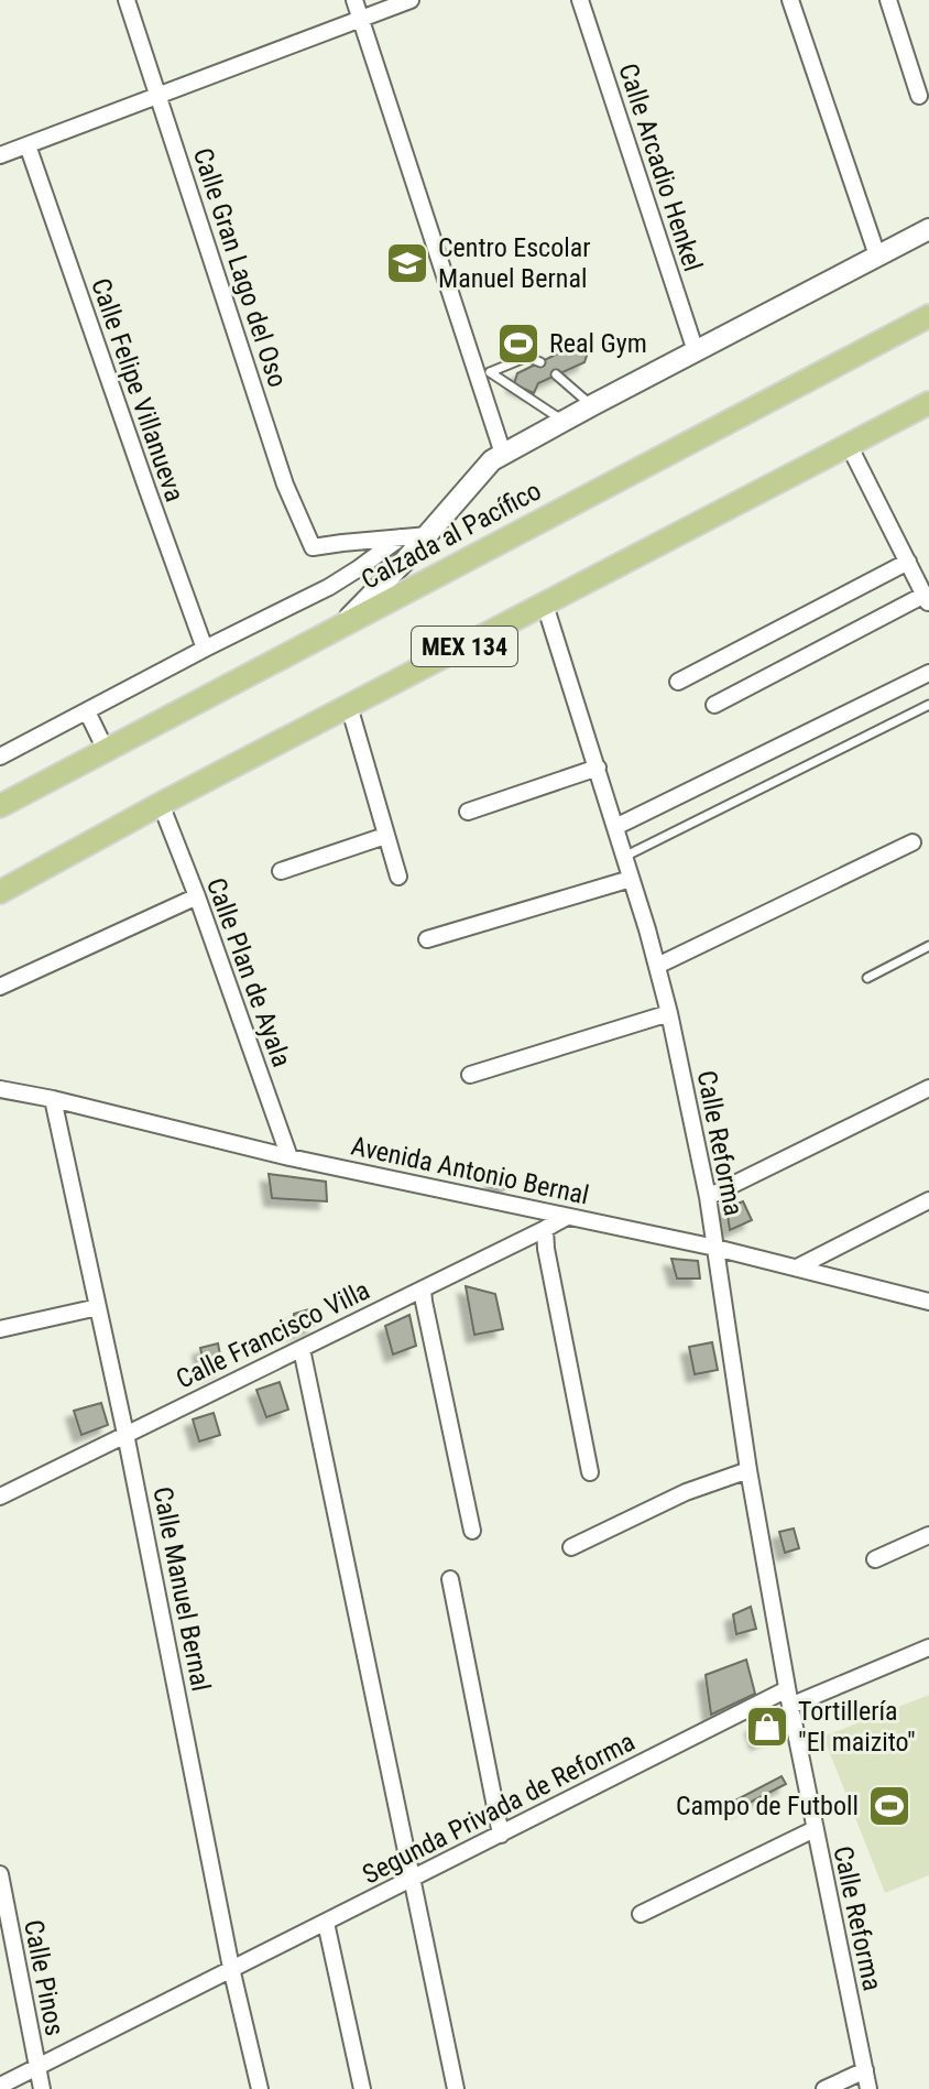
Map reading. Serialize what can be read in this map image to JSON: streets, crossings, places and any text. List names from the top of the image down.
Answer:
{
  "streets": {
    "main road": ["Calzada al Pacífico", "MEX 134"],
    "street": [
      "Calle Arcadio Henkel",
      "Calle Gran Lago del Oso",
      "Calle Felipe Villanueva",
      "Calle Plan de Ayala",
      "Calle Reforma",
      "Avenida Antonio Bernal",
      "Calle Francisco Villa",
      "Calle Manuel Bernal",
      "Segunda Privada de Reforma",
      "Calle Pinos"
    ]
  },
  "crossings": [
    ["MEX 134", "Calle Plan de Ayala"],
    ["MEX 134", "Calle Reforma"],
    ["Calle Plan de Ayala", "Avenida Antonio Bernal"],
    ["Calle Reforma", "Avenida Antonio Bernal"],
    ["Calle Reforma", "Segunda Privada de Reforma"],
    ["Avenida Antonio Bernal", "Calle Francisco Villa"],
    ["Avenida Antonio Bernal", "Calle Manuel Bernal"],
    ["Calle Francisco Villa", "Calle Manuel Bernal"],
    ["Calle Manuel Bernal", "Segunda Privada de Reforma"],
    ["Segunda Privada de Reforma", "Calle Pinos"]
  ],
  "places": {
    "school or university": ["Centro Escolar Manuel Bernal"],
    "sports": ["Real Gym", "Campo de Futboll"],
    "shop": ["Tortillería \"El maizito\""]
  }
}
